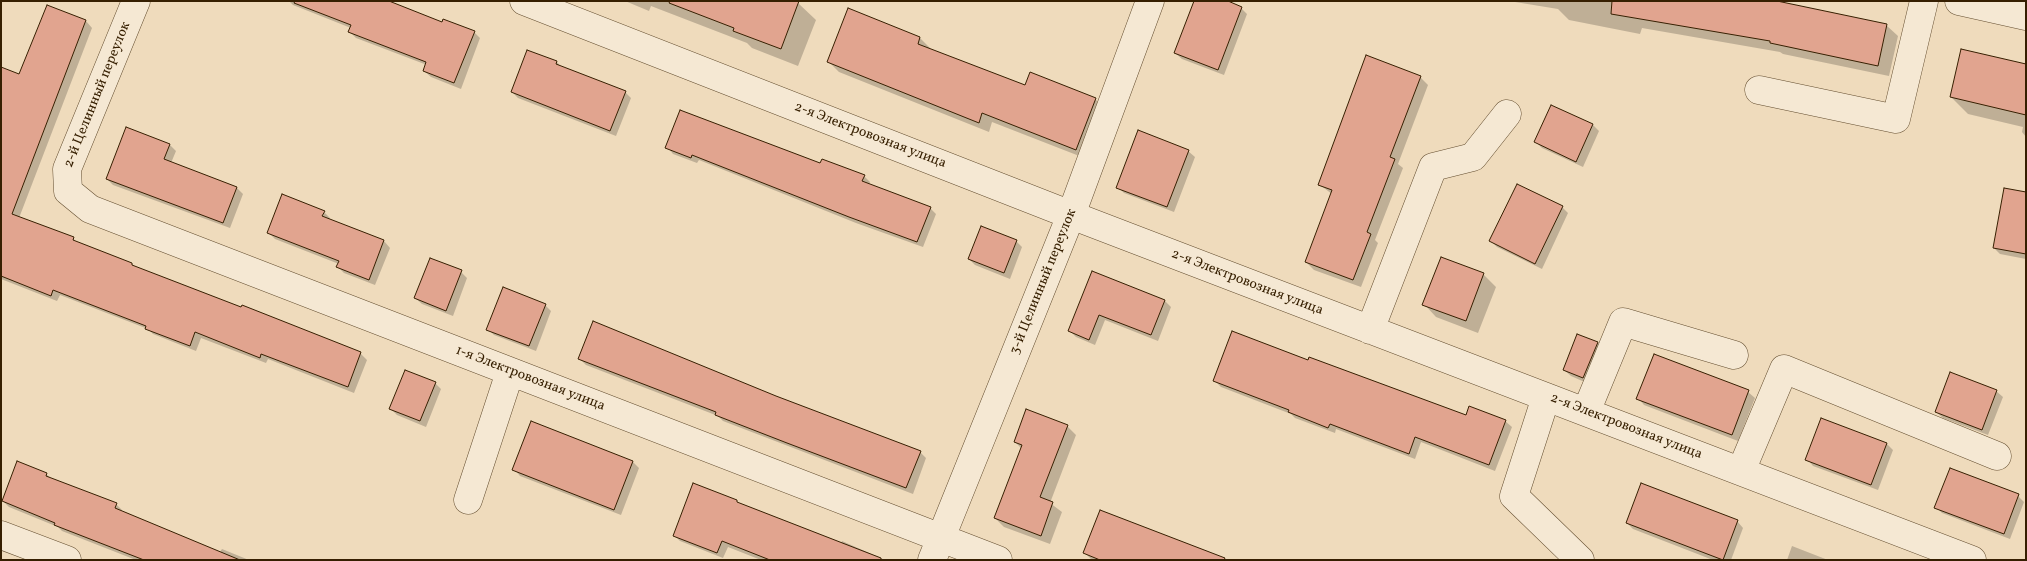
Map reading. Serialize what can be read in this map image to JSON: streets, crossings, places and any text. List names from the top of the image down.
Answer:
{
  "streets": {
    "street": [
      "2-й Целинный переулок",
      "2-я Электровозная улица",
      "3-й Целинный переулок",
      "1-я Электровозная улица"
    ]
  },
  "crossings": [
    ["2-й Целинный переулок", "1-я Электровозная улица"],
    ["2-я Электровозная улица", "3-й Целинный переулок"],
    ["3-й Целинный переулок", "1-я Электровозная улица"]
  ]
}
